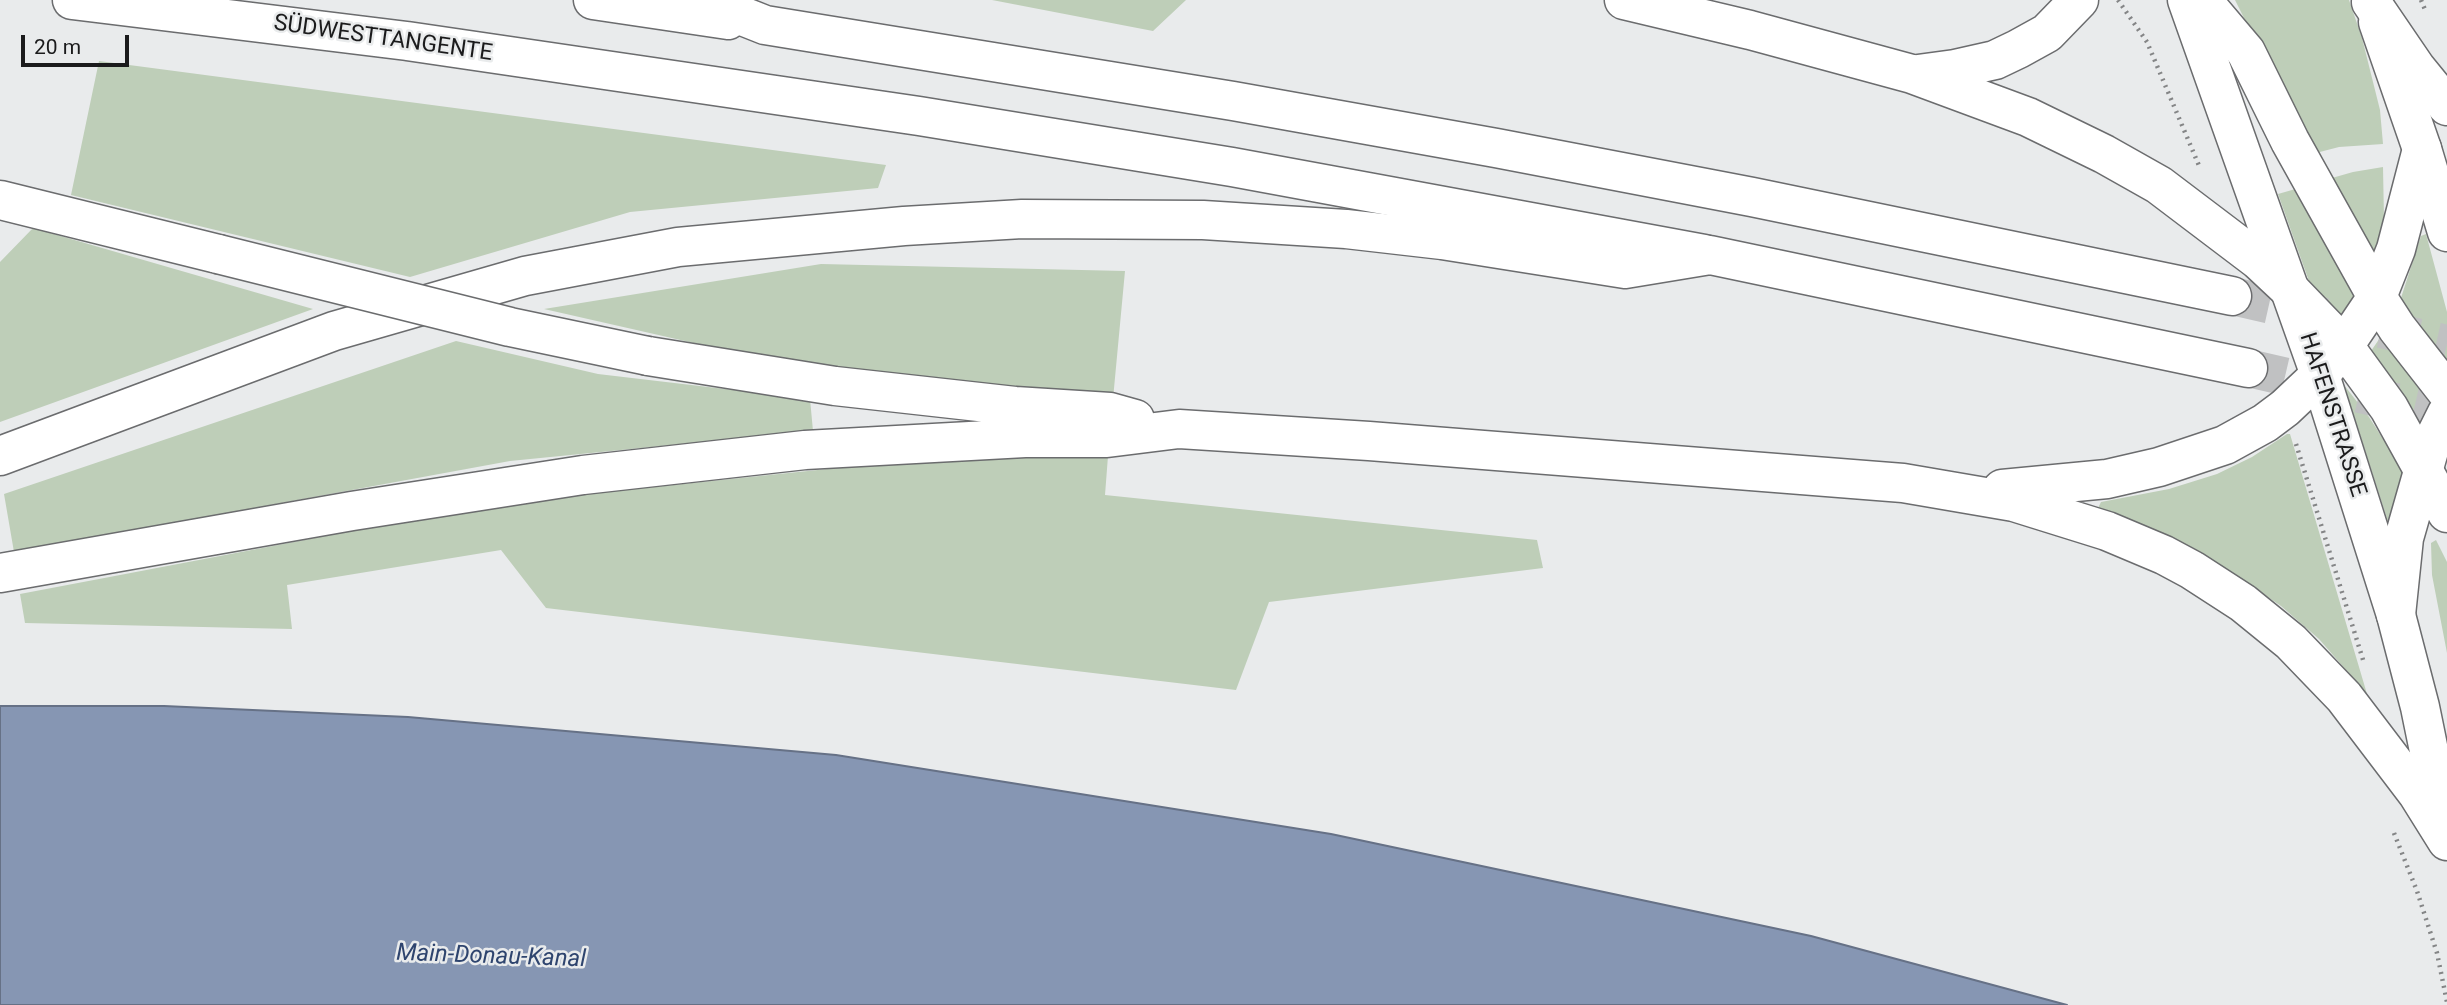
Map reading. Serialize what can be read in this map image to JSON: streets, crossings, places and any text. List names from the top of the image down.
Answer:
{
  "streets": {
    "main road": ["SÜDWESTTANGENTE", "HAFENSTRASSE"]
  },
  "water": ["Main-Donau-Kanal"],
  "scale_bar": "20 m"
}
